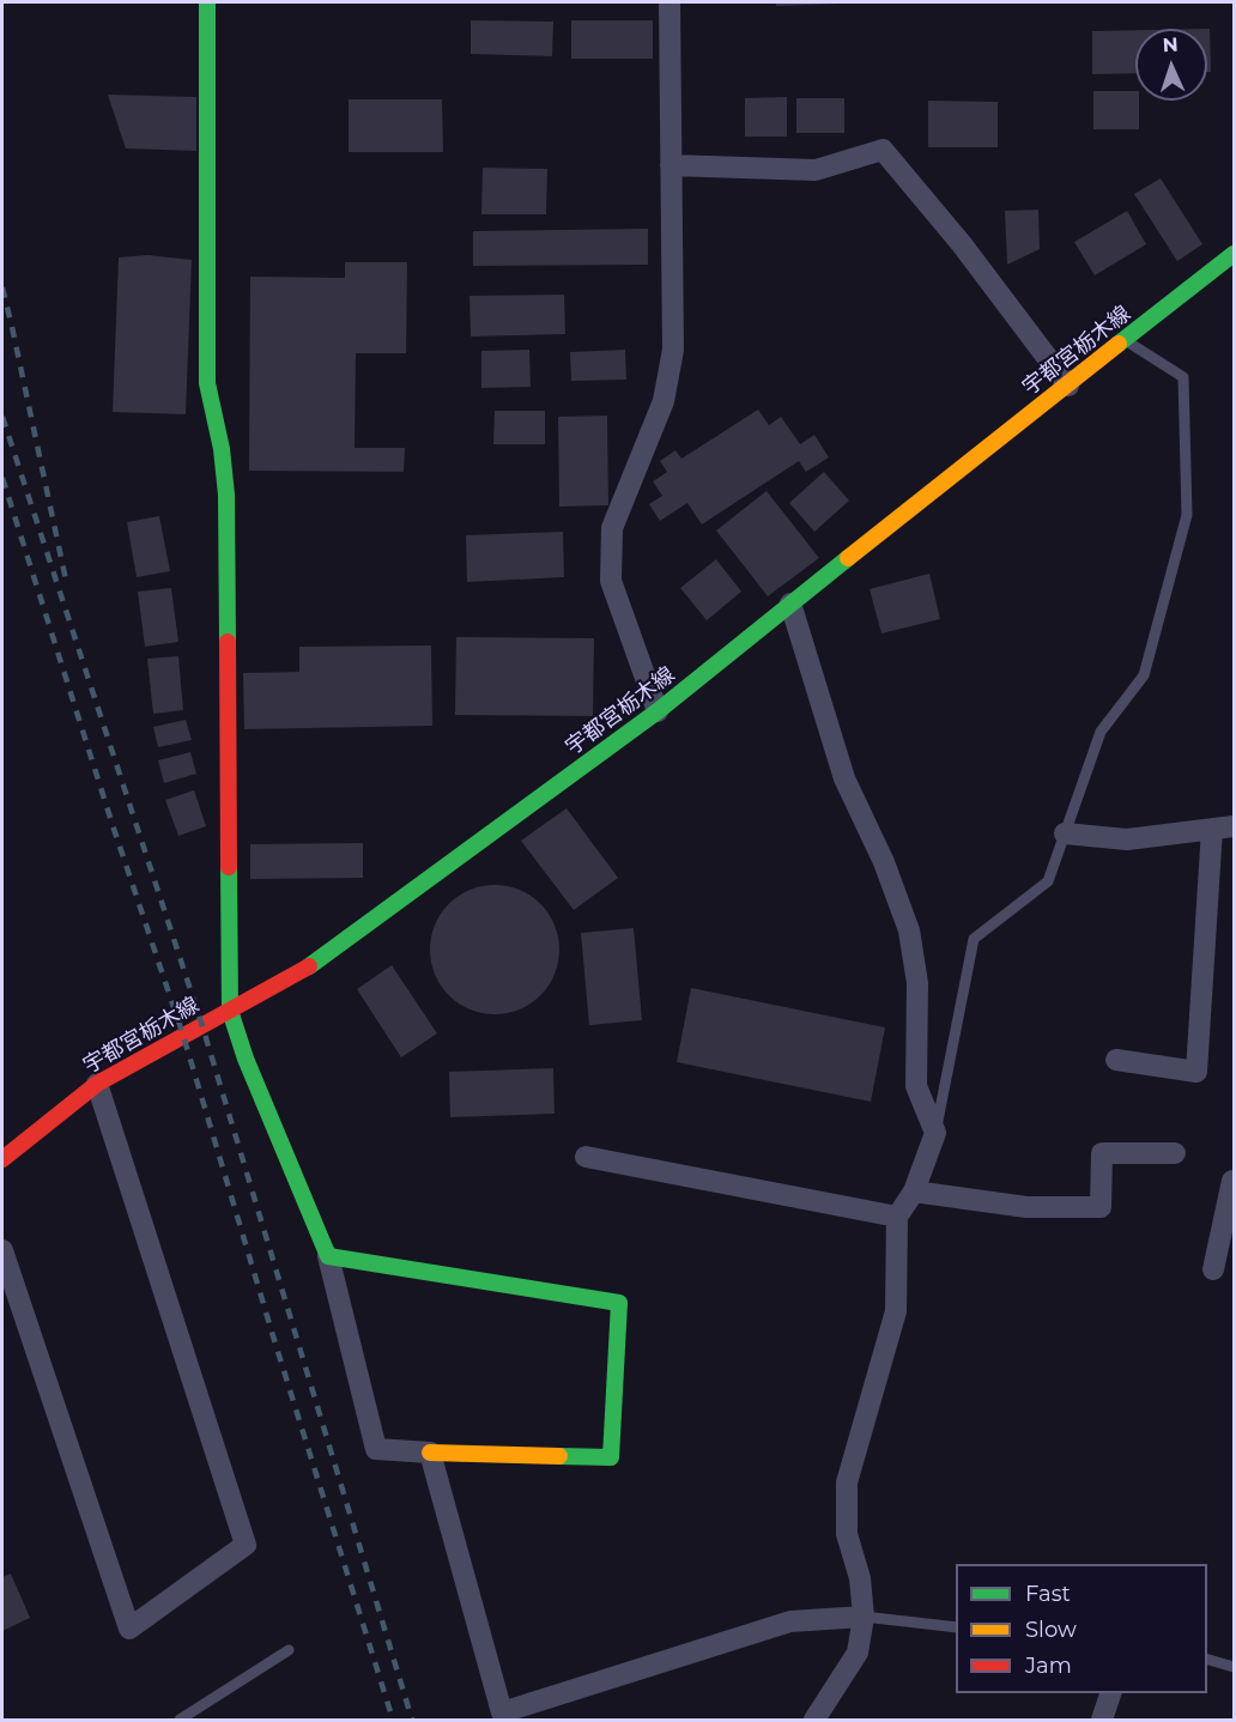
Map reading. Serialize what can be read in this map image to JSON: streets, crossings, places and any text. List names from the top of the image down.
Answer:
{
  "streets": {
    "street": ["宇都宮栃木線"]
  },
  "legend": ["Fast", "Slow", "Jam"],
  "north": "top"
}
